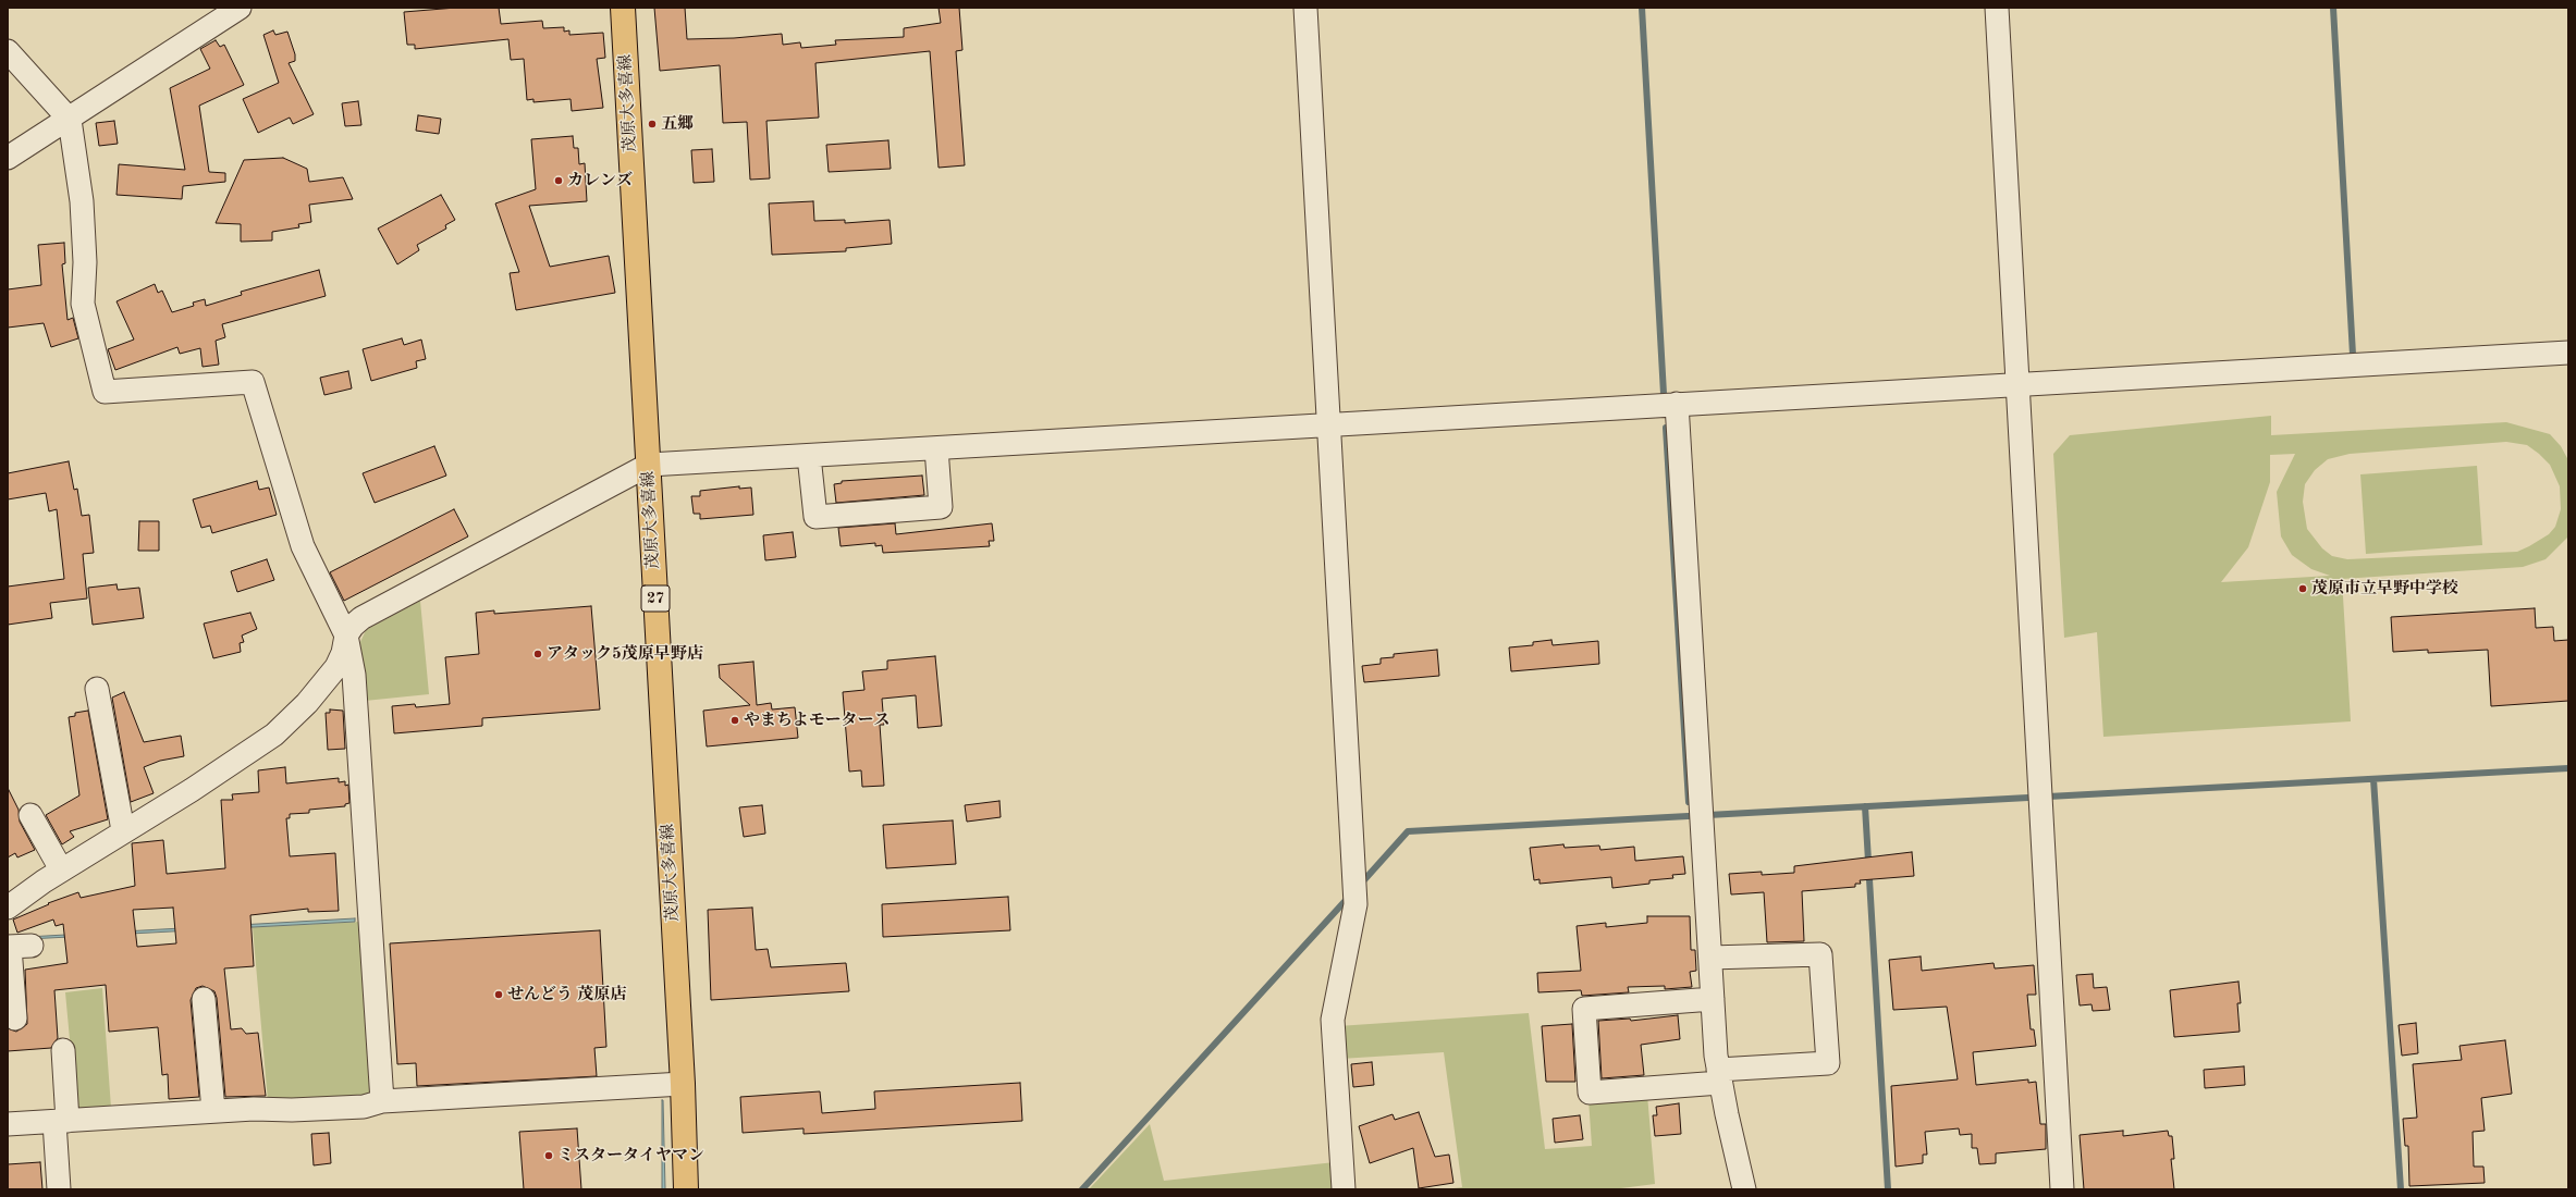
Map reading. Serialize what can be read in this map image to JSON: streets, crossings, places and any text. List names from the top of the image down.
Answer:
{
  "streets": {
    "main road": ["茂原大多喜線", "27"]
  },
  "places": [
    "五郷",
    "カレンズ",
    "茂原市立早野中学校",
    "アタック5茂原早野店",
    "やまちよモータース",
    "せんどう 茂原店",
    "ミスタータイヤマン"
  ]
}
